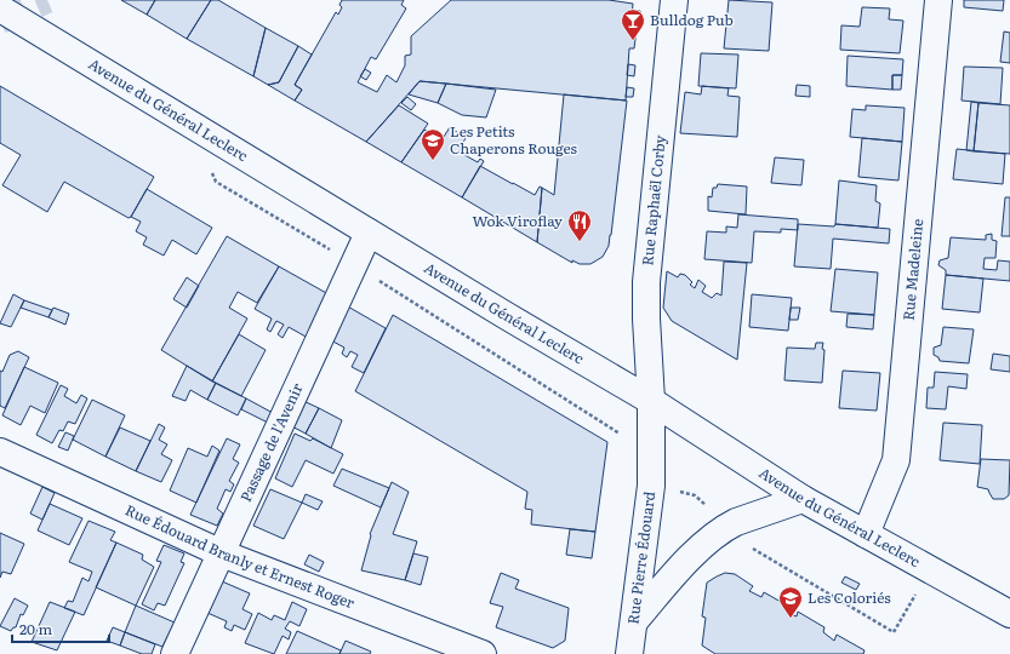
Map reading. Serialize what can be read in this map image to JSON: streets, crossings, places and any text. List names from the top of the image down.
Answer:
{
  "streets": {
    "street": [
      "Avenue du Général Leclerc",
      "Rue Raphaël Corby",
      "Rue Madeleine",
      "Passage de l'Avenir",
      "Rue Pierre Édouard",
      "Rue Édouard Branly et Ernest Roger"
    ]
  },
  "crossings": [
    ["Avenue du Général Leclerc", "Rue Raphaël Corby"],
    ["Avenue du Général Leclerc", "Rue Madeleine"],
    ["Avenue du Général Leclerc", "Passage de l'Avenir"],
    ["Avenue du Général Leclerc", "Rue Pierre Édouard"],
    ["Rue Raphaël Corby", "Rue Pierre Édouard"],
    ["Passage de l'Avenir", "Rue Édouard Branly et Ernest Roger"]
  ],
  "places": {
    "bar": ["Bulldog Pub"],
    "school or university": ["Les Petits Chaperons Rouges", "Les Coloriés"],
    "restaurant": ["Wok Viroflay"]
  },
  "scale_bar": "20 m"
}
